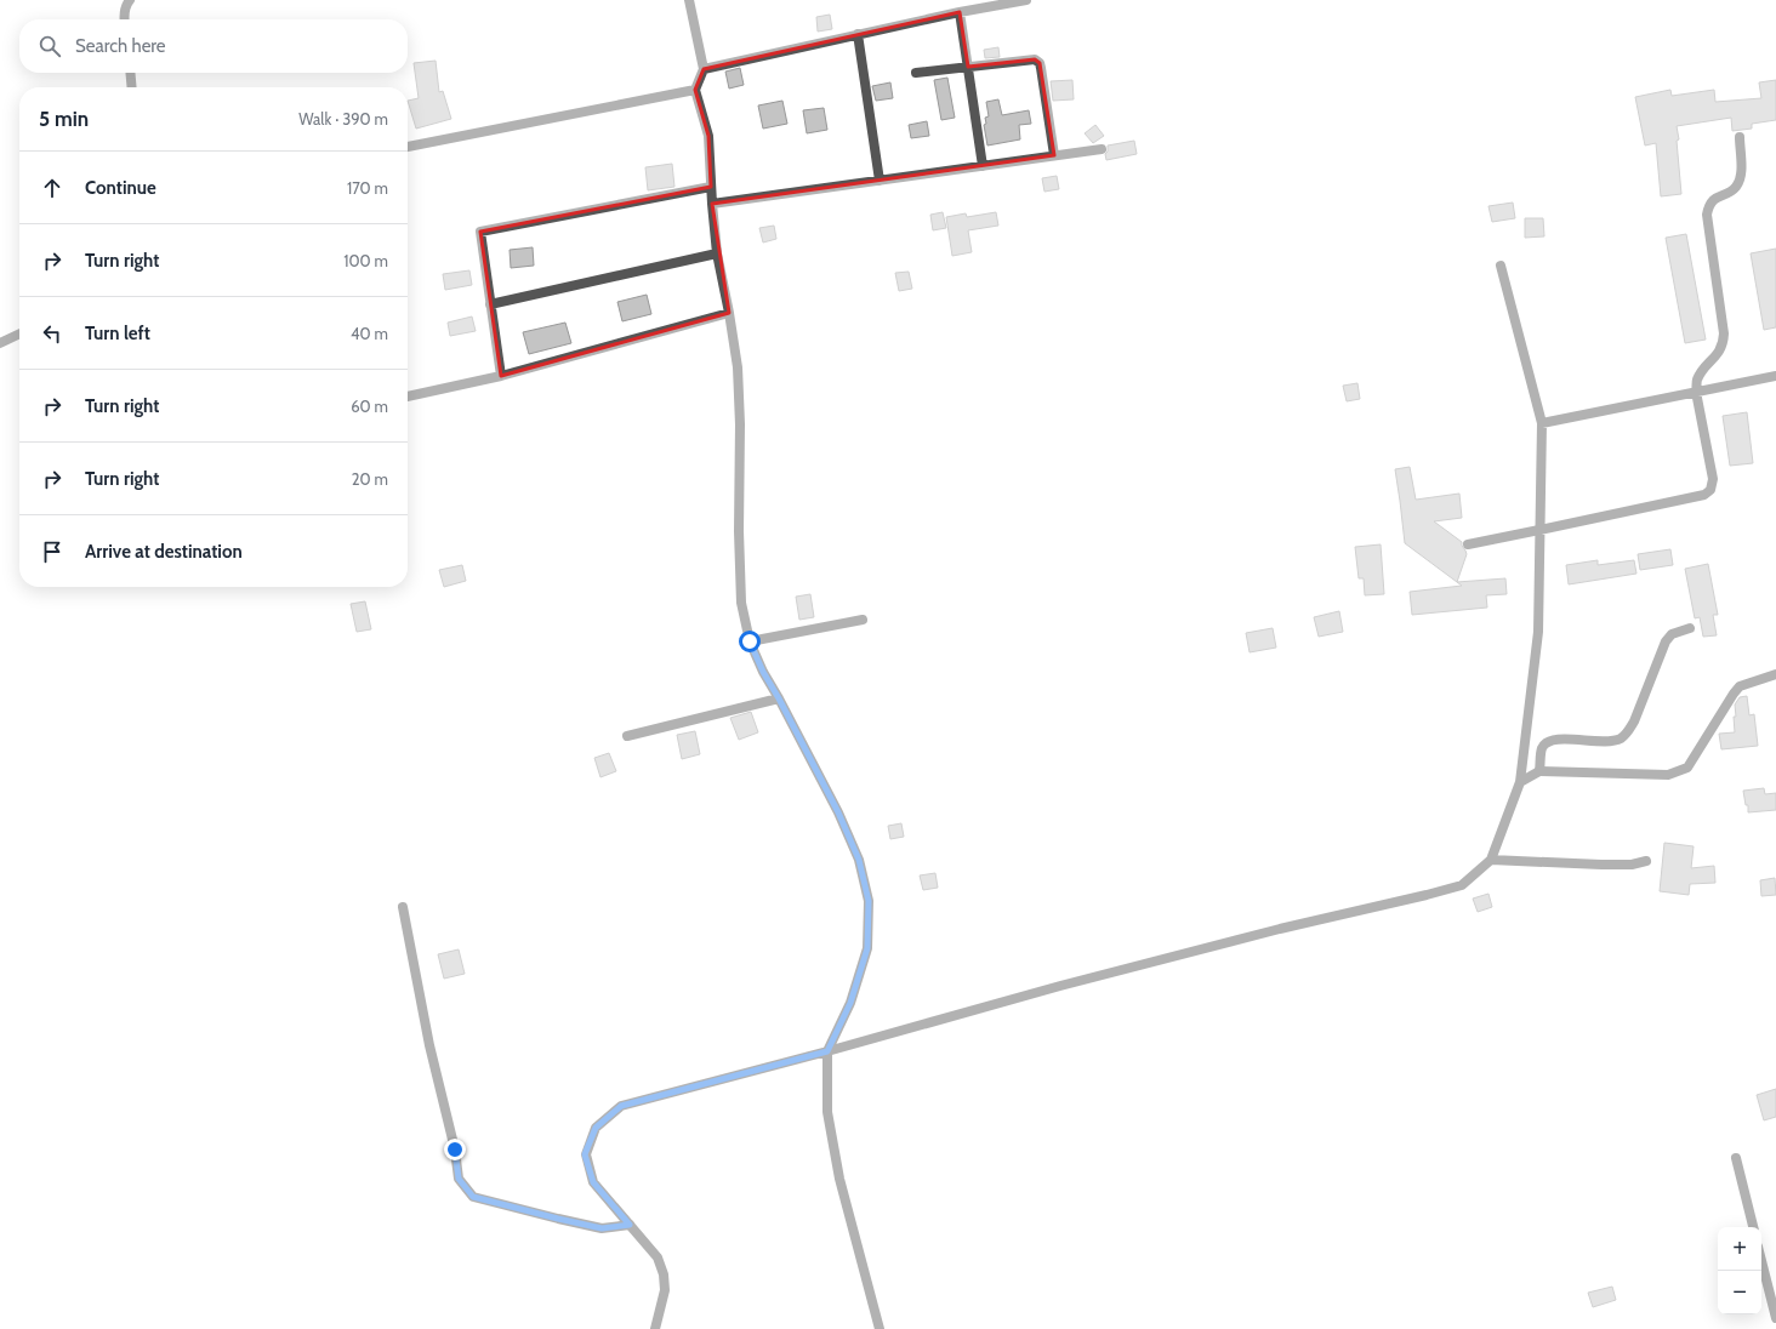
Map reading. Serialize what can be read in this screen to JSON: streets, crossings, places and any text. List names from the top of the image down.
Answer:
{
  "page": {
    "search": "Search here",
    "heading": ["5 min", "Walk · 390 m"],
    "list": [
      ["Continue", "170 m"],
      ["Turn right", "100 m"],
      ["Turn left", "40 m"],
      ["Turn right", "60 m"],
      ["Turn right", "20 m"],
      "Arrive at destination"
    ],
    "map_buttons": ["+", "−"]
  }
}
